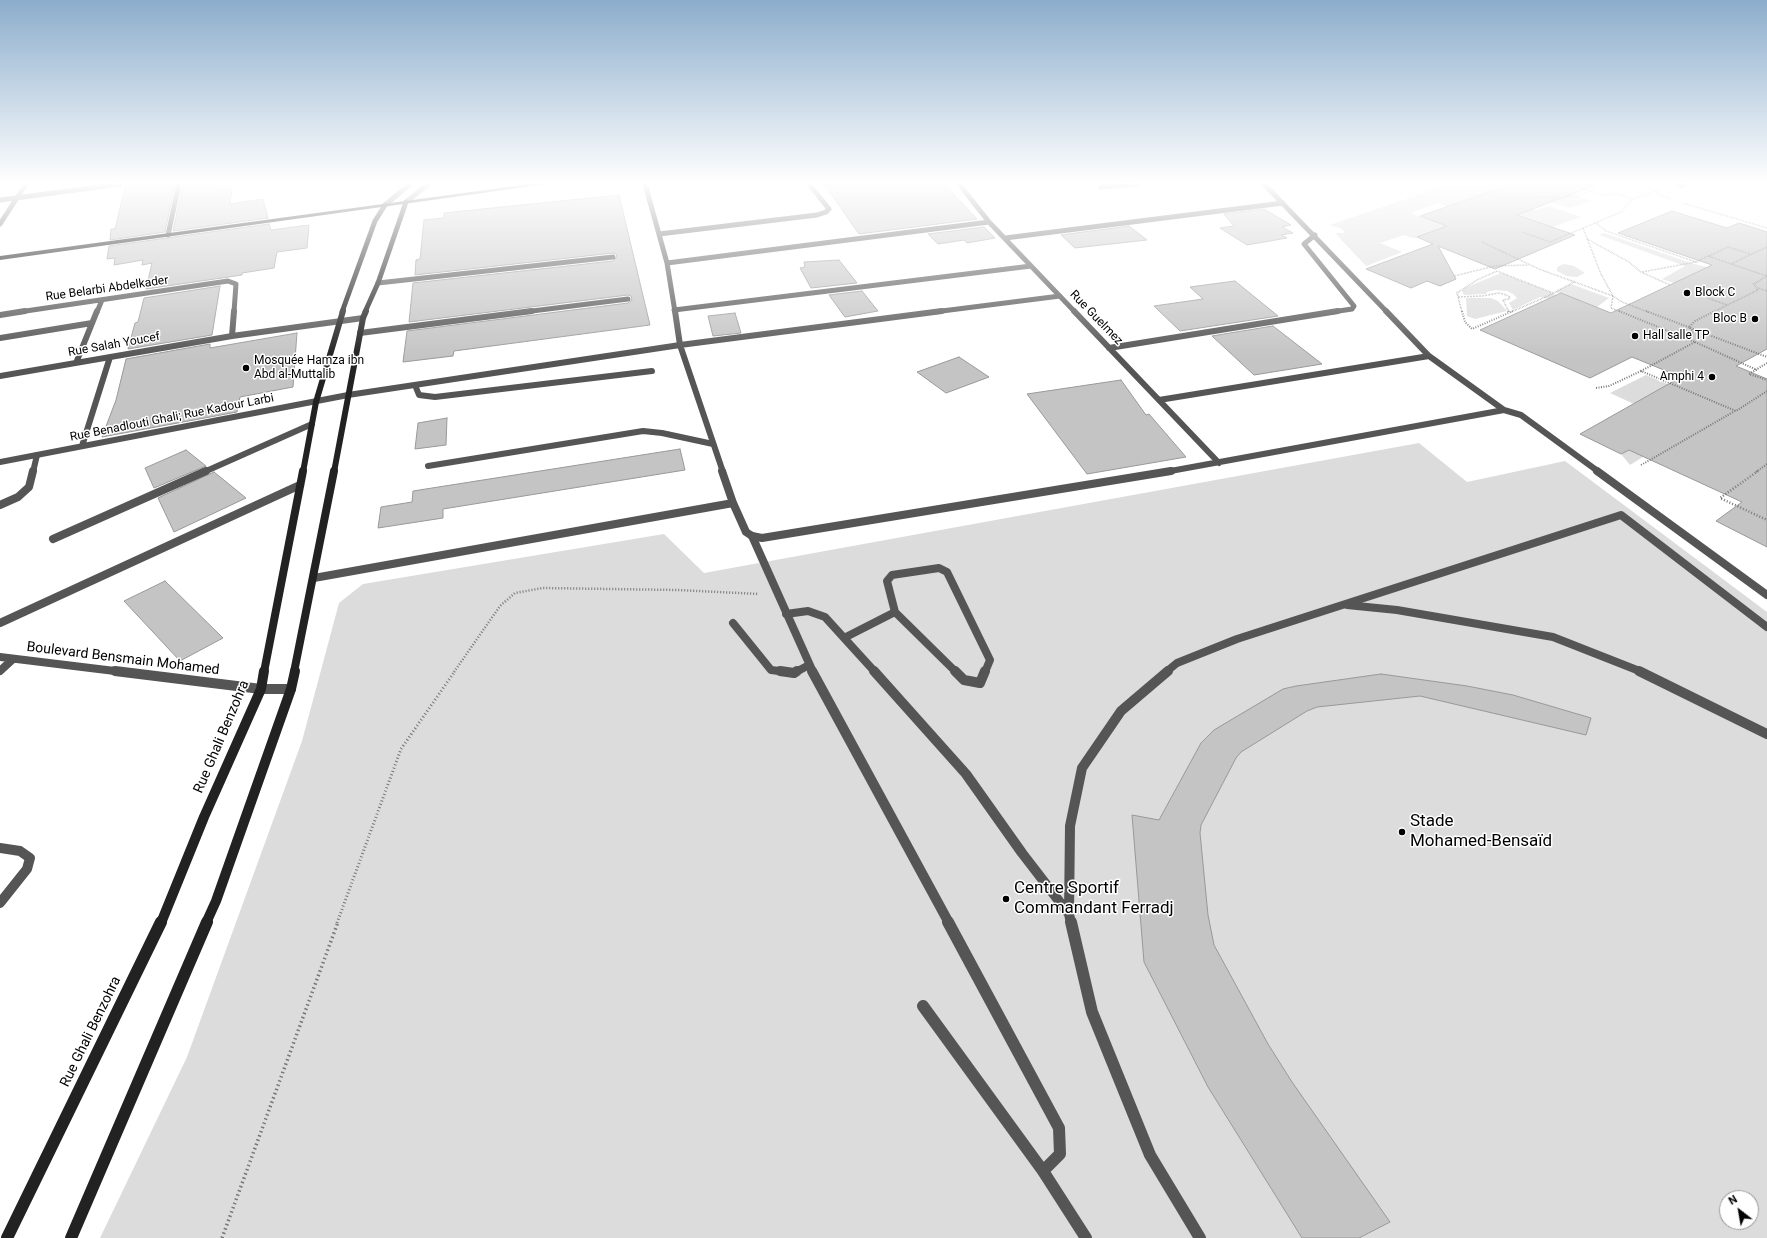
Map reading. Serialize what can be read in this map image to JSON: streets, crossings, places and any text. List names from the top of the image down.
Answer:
{
  "streets": {
    "main road": ["Rue Ghali Benzohra"],
    "street": [
      "Rue Belarbi Abdelkader",
      "Rue Guelmez",
      "Rue Salah Youcef",
      "Rue Benadlouti Ghali; Rue Kadour Larbi",
      "Boulevard Bensmain Mohamed"
    ]
  },
  "crossings": [
    ["Rue Belarbi Abdelkader", "Rue Salah Youcef"],
    ["Rue Guelmez", "Rue Benadlouti Ghali; Rue Kadour Larbi"],
    ["Rue Salah Youcef", "Rue Ghali Benzohra"],
    ["Rue Benadlouti Ghali; Rue Kadour Larbi", "Rue Ghali Benzohra"],
    ["Boulevard Bensmain Mohamed", "Rue Ghali Benzohra"]
  ],
  "places": [
    "Block C",
    "Bloc B",
    "Hall salle TP",
    "Mosquée Hamza ibn Abd al-Muttalib",
    "Amphi 4",
    "Stade Mohamed-Bensaïd",
    "Centre Sportif Commandant Ferradj"
  ],
  "north": "top left"
}
